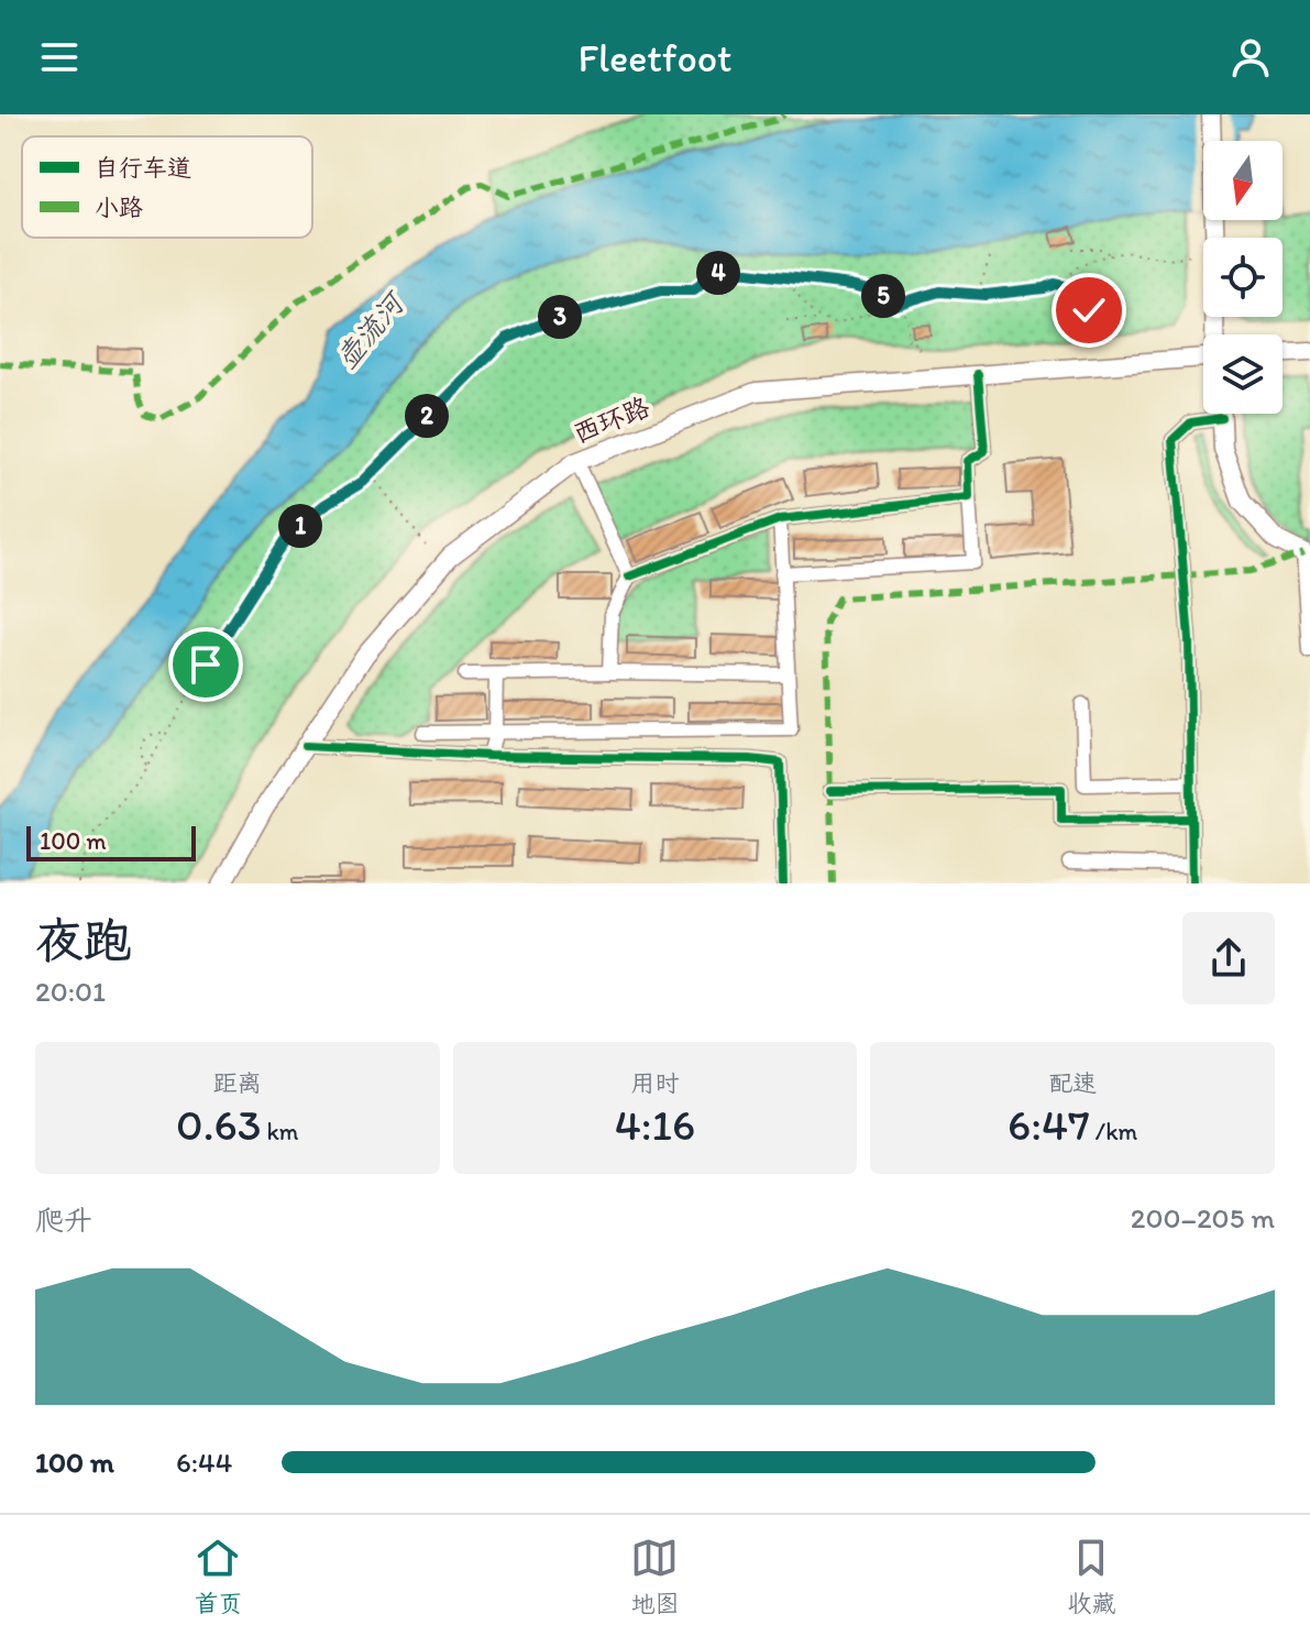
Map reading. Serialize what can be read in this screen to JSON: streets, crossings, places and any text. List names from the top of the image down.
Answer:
{
  "streets": {
    "main road": ["西环路"]
  },
  "water": ["壶流河"],
  "legend": ["自行车道", "小路"],
  "scale_bar": "100 m",
  "north": "bottom",
  "page": {
    "header": "Fleetfoot",
    "pins": [
      "4",
      "5",
      "3",
      "2",
      "1"
    ],
    "scale": "100 m",
    "heading": ["夜跑", "20:01"],
    "stats": [
      ["距离", "0.63 km"],
      ["用时", "4:16"],
      ["配速", "6:47 /km"]
    ],
    "chart": ["爬升", "200–205 m"],
    "list": [
      {
        "name": "100 m",
        "note": "6:44"
      }
    ],
    "tabs": ["首页", "地图", "收藏"]
  }
}
